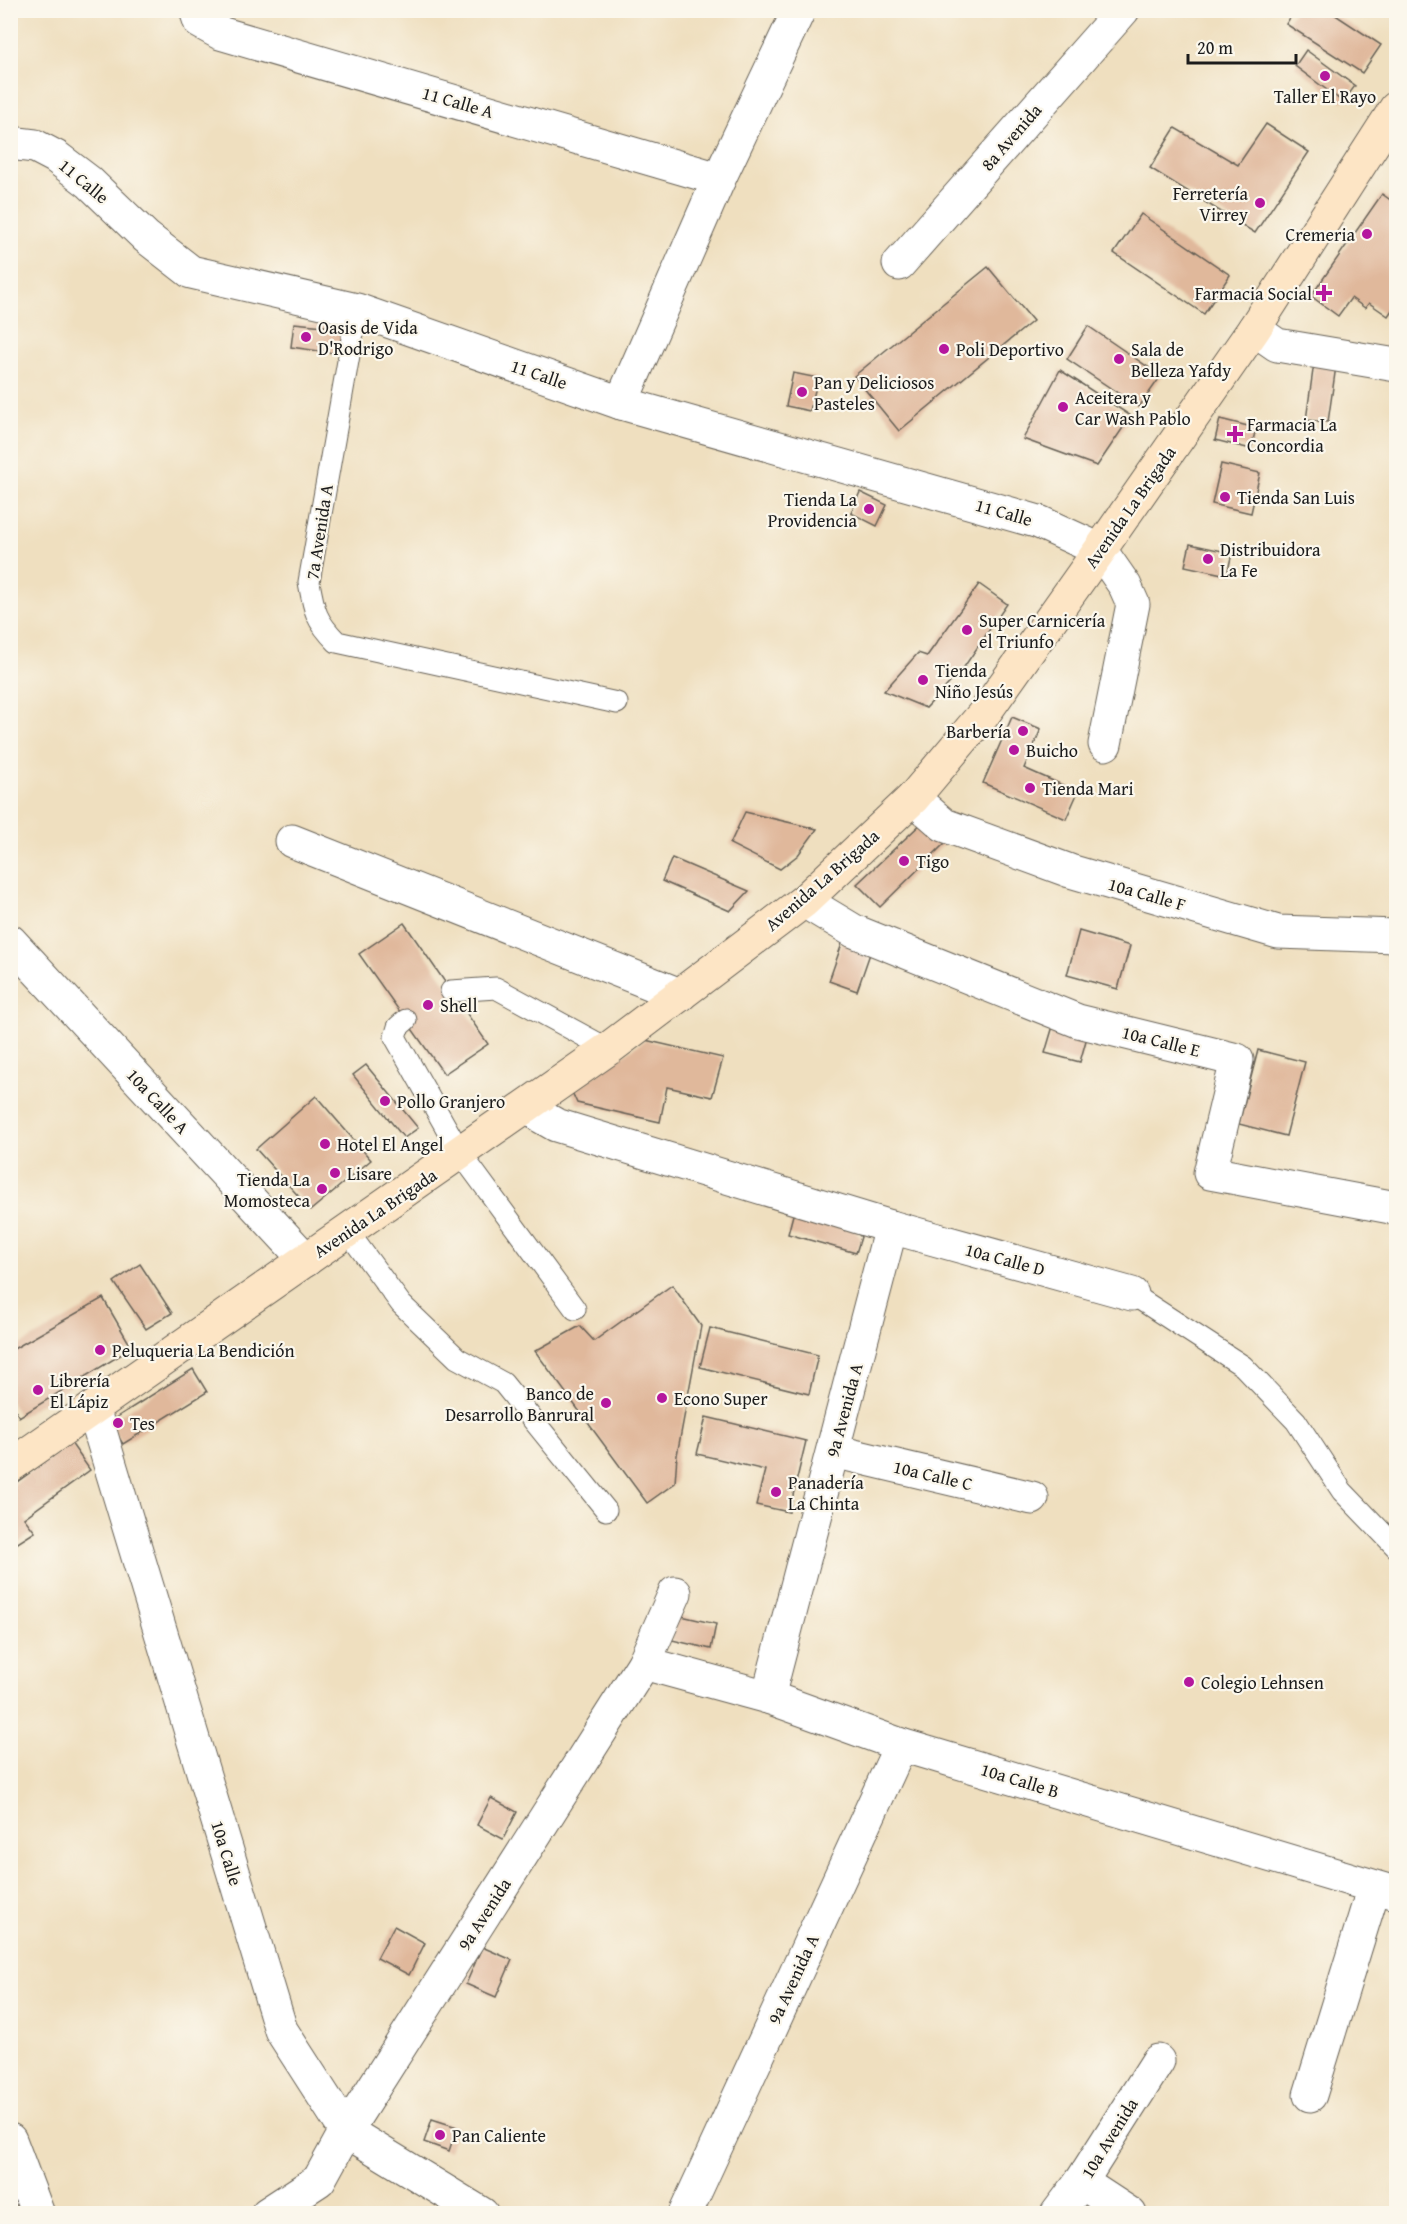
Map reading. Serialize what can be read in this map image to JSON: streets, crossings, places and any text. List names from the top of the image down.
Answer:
{
  "streets": {
    "main road": ["Avenida La Brigada"],
    "street": [
      "11 Calle A",
      "8a Avenida",
      "11 Calle",
      "10a Calle F",
      "10a Calle E",
      "10a Calle A",
      "10a Calle D",
      "9a Avenida A",
      "10a Calle C",
      "10a Calle B",
      "10a Calle",
      "9a Avenida",
      "10a Avenida"
    ],
    "lane": ["7a Avenida A"]
  },
  "crossings": [
    ["11 Calle", "Avenida La Brigada"],
    ["11 Calle", "7a Avenida A"],
    ["Avenida La Brigada", "10a Calle F"],
    ["Avenida La Brigada", "10a Calle E"],
    ["Avenida La Brigada", "10a Calle A"],
    ["Avenida La Brigada", "10a Calle D"],
    ["Avenida La Brigada", "10a Calle"],
    ["10a Calle D", "9a Avenida A"],
    ["9a Avenida A", "10a Calle C"],
    ["9a Avenida A", "10a Calle B"],
    ["10a Calle B", "9a Avenida"],
    ["10a Calle", "9a Avenida"]
  ],
  "places": {
    "other": [
      "Taller El Rayo",
      "Ferretería Virrey",
      "Cremeria",
      "Oasis de Vida D'Rodrigo",
      "Poli Deportivo",
      "Sala de Belleza Yafdy",
      "Pan y Deliciosos Pasteles",
      "Aceitera y Car Wash Pablo",
      "Tienda San Luis",
      "Tienda La Providencia",
      "Distribuidora La Fe",
      "Super Carnicería el Triunfo",
      "Tienda Niño Jesús",
      "Barbería",
      "Buicho",
      "Tienda Mari",
      "Tigo",
      "Shell",
      "Pollo Granjero",
      "Hotel El Angel",
      "Lisare",
      "Tienda La Momosteca",
      "Peluqueria La Bendición",
      "Librería El Lápiz",
      "Econo Super",
      "Banco de Desarrollo Banrural",
      "Tes",
      "Panadería La Chinta",
      "Colegio Lehnsen",
      "Pan Caliente"
    ],
    "health": ["Farmacia Social", "Farmacia La Concordia"]
  },
  "scale_bar": "20 m"
}
